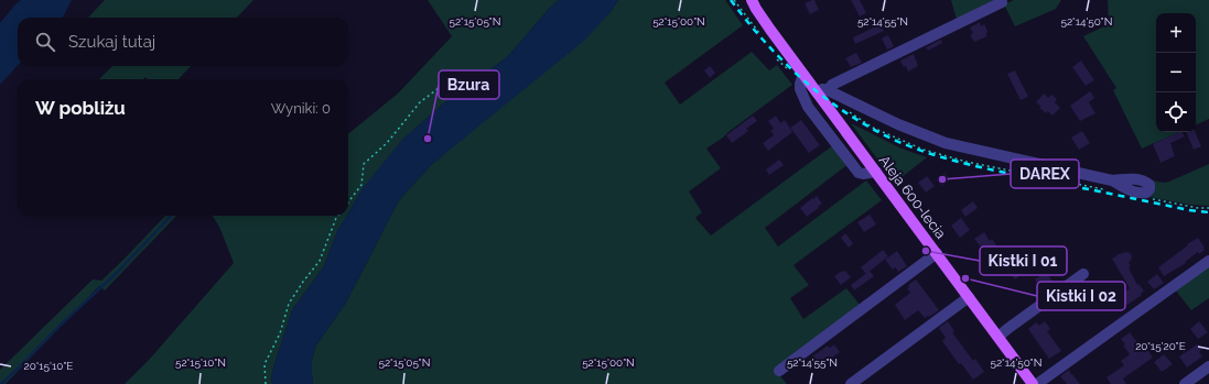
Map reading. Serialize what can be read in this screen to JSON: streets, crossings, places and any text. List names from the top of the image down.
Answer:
{
  "streets": {
    "main road": ["Aleja 600-lecia"]
  },
  "places": [
    "Bzura",
    "DAREX",
    "Kistki I 01",
    "Kistki I 02"
  ],
  "page": {
    "map_buttons": ["+", "−"],
    "search": "Szukaj tutaj",
    "heading": ["W pobliżu", "Wyniki: 0"]
  },
  "coordinates": [
    "52°15'05\"N",
    "52°15'00\"N",
    "52°14'55\"N",
    "52°14'50\"N",
    "20°15'20\"E",
    "52°15'10\"N",
    "20°15'10\"E"
  ]
}
